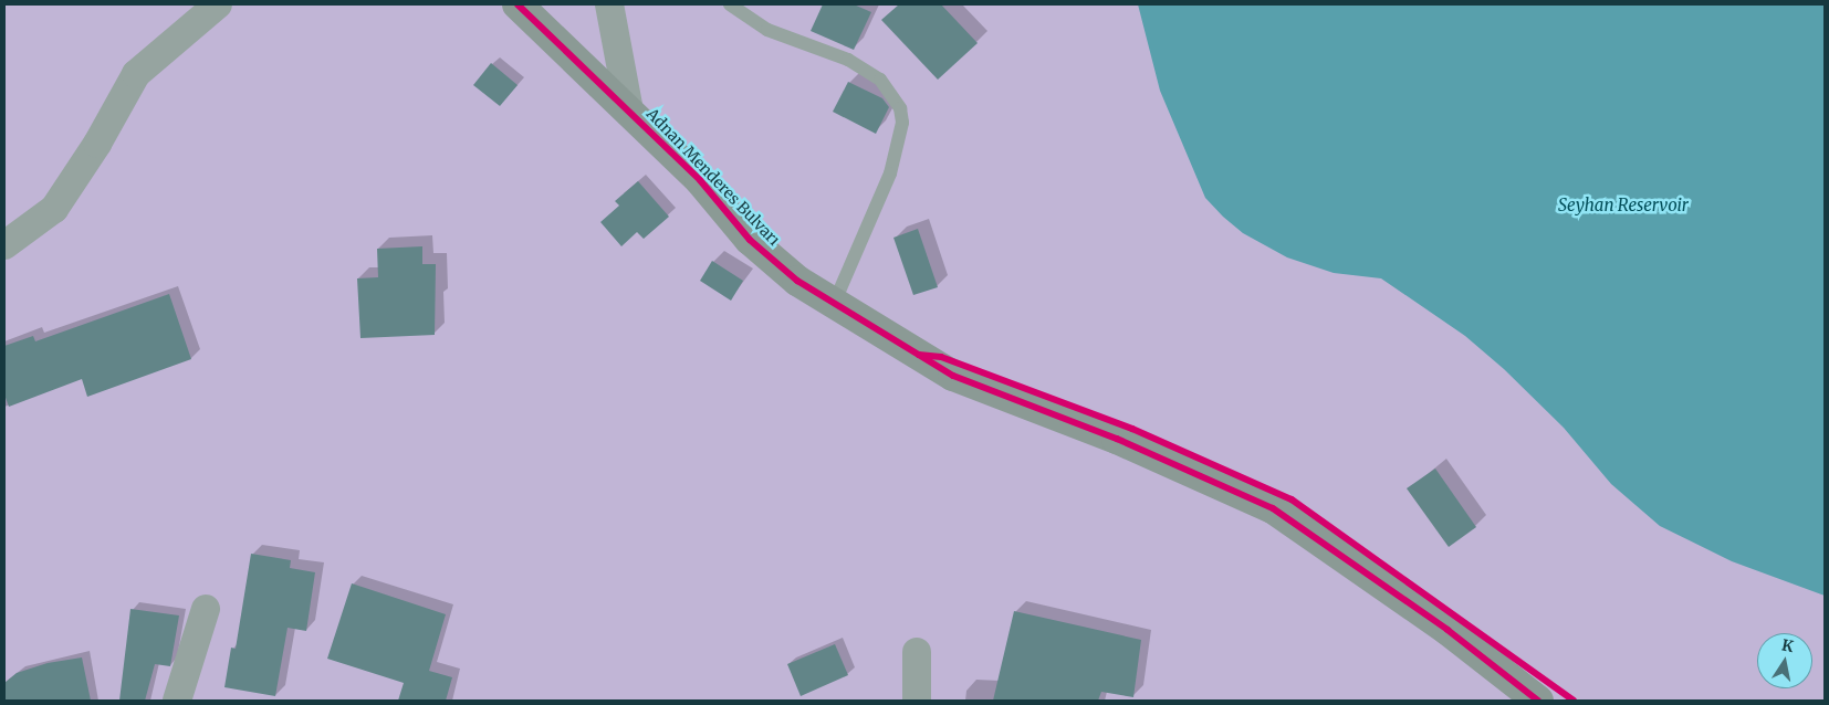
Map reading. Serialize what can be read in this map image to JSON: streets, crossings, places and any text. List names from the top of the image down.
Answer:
{
  "streets": {
    "street": ["Adnan Menderes Bulvarı"]
  },
  "water": ["Seyhan Reservoir"],
  "north": "top"
}
